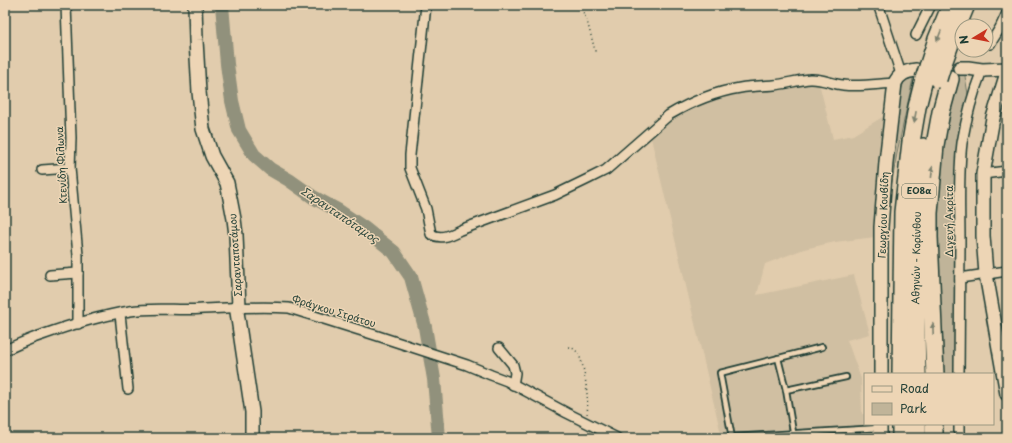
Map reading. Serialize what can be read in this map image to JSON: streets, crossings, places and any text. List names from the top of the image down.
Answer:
{
  "streets": {
    "highway": ["ΕΟ8α", "Αθηνών - Κορίνθου"],
    "street": [
      "Κτενίδη Φίλωνα",
      "Γεωργίου Κουβίδη",
      "Διγενή Ακρίτα",
      "Σαρανταποτάμου",
      "Φράγκου Στράτου"
    ]
  },
  "crossings": [
    ["Κτενίδη Φίλωνα", "Φράγκου Στράτου"],
    ["Σαρανταποτάμου", "Φράγκου Στράτου"]
  ],
  "water": ["Σαρανταπόταμος"],
  "legend": ["Road", "Park"],
  "north": "left"
}
